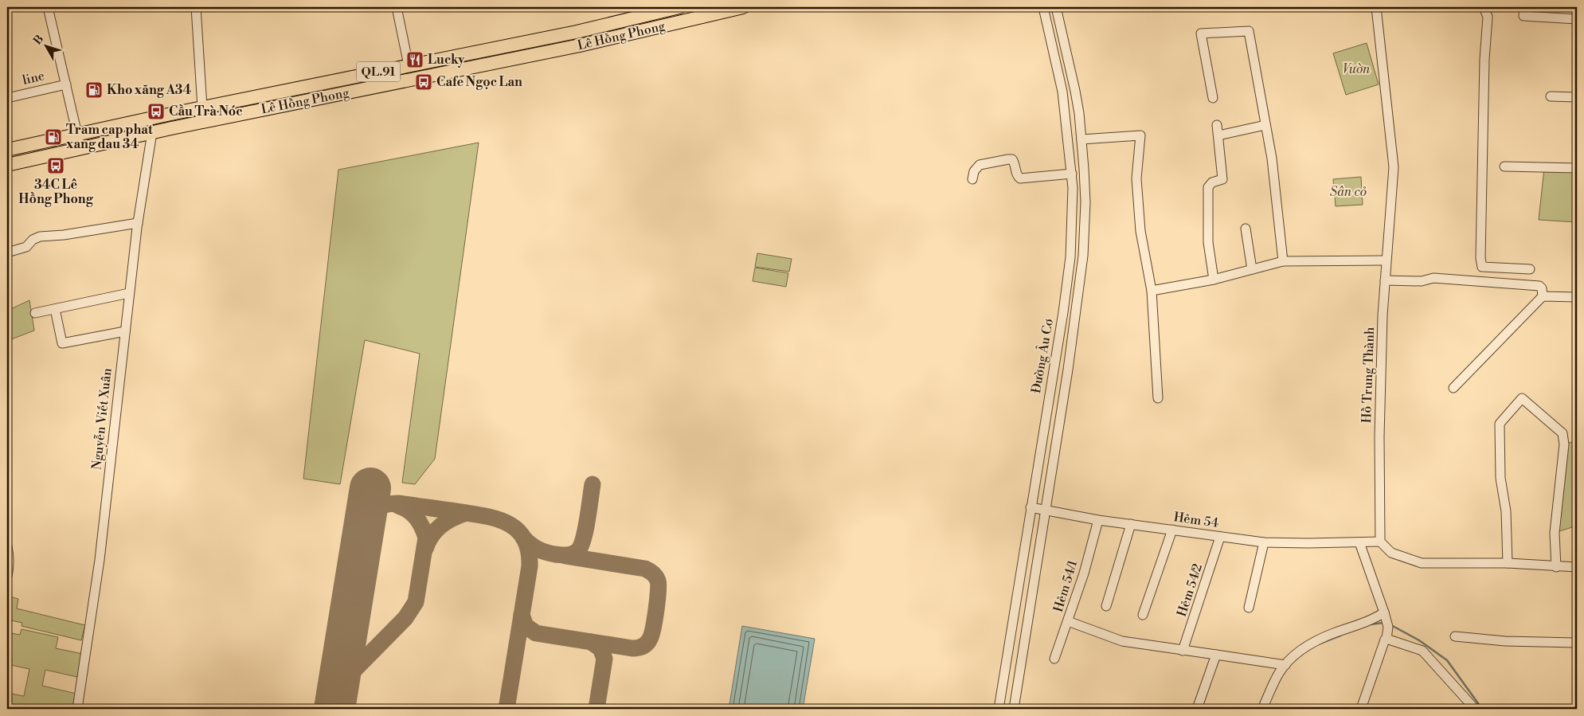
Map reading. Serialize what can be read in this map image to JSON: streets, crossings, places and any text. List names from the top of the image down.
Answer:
{
  "streets": {
    "highway": ["Lê Hồng Phong", "QL.91"],
    "street": [
      "line",
      "Đường Âu Cơ",
      "Hồ Trung Thành",
      "Nguyễn Viết Xuân",
      "Hẻm 54",
      "Hẻm 54/1",
      "Hẻm 54/2"
    ]
  },
  "crossings": [
    ["Lê Hồng Phong", "Nguyễn Viết Xuân"],
    ["Đường Âu Cơ", "Hẻm 54"],
    ["Hồ Trung Thành", "Hẻm 54"],
    ["Hẻm 54", "Hẻm 54/1"],
    ["Hẻm 54", "Hẻm 54/2"]
  ],
  "parks": ["Vườn", "Sân cỏ"],
  "places": {
    "restaurant": ["Lucky"],
    "bus stop": ["Cafe Ngọc Lan", "Cầu Trà Nóc", "34C Lê Hồng Phong"],
    "fuel station": ["Kho xăng A34", "Tram cap phat xang dau 34"]
  },
  "north": "top left"
}
